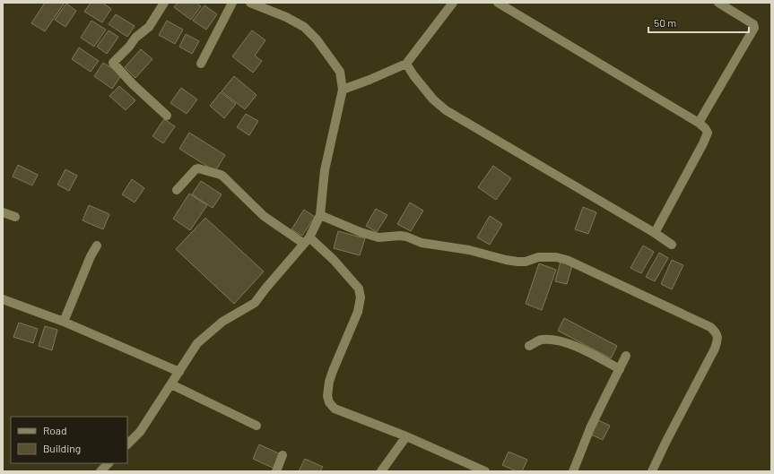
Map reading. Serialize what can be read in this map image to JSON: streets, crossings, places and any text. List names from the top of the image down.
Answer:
{
  "legend": ["Road", "Building"],
  "scale_bar": "50 m"
}
